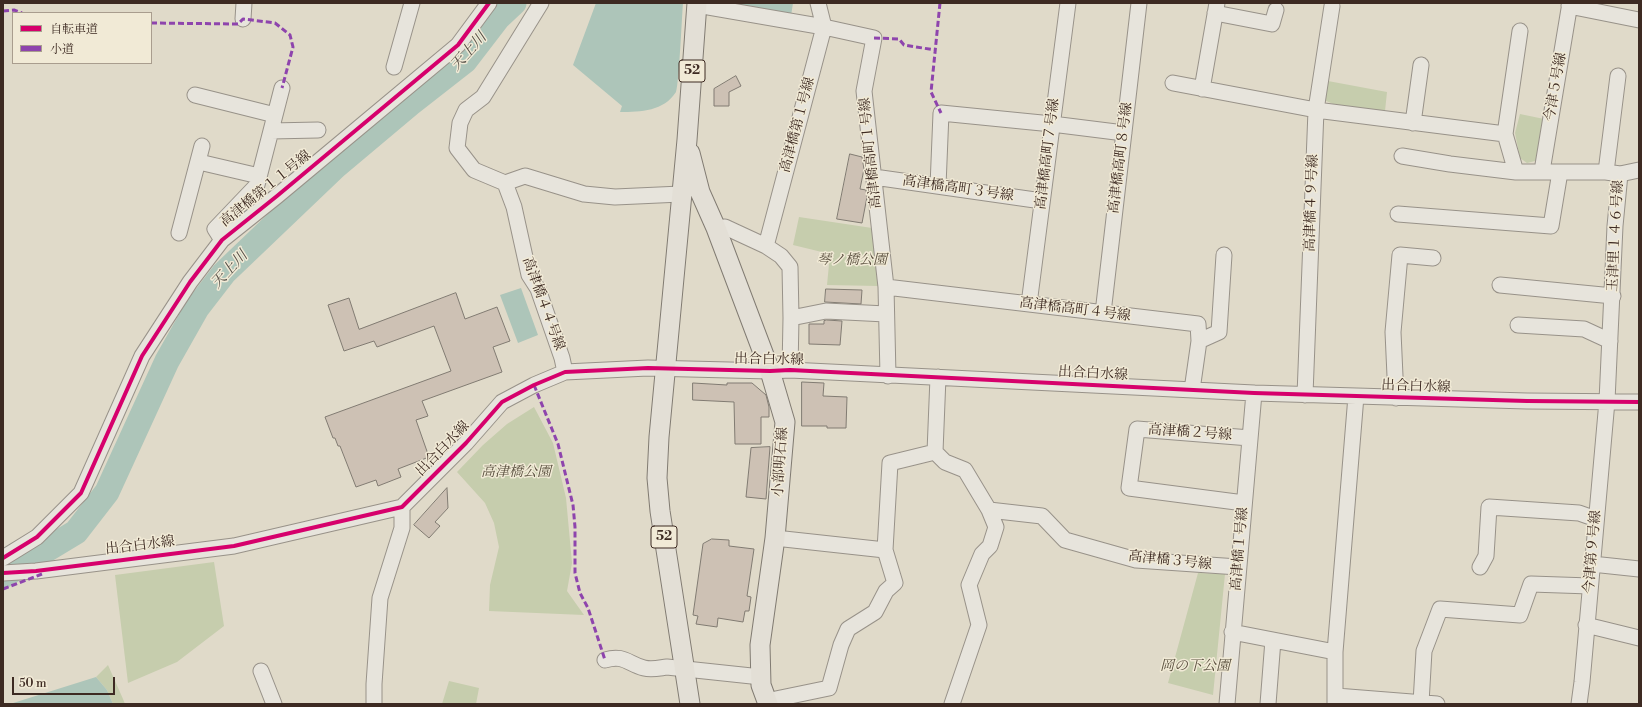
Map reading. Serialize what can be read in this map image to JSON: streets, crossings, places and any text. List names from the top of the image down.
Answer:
{
  "streets": {
    "main road": ["52", "小部明石線"],
    "street": [
      "今津５号線",
      "高津橋第１号線",
      "高津橋高町１号線",
      "高津橋高町７号線",
      "高津橋高町８号線",
      "高津橋第１１号線",
      "高津橋高町３号線",
      "高津橋４９号線",
      "玉津里１４６号線",
      "高津橋４４号線",
      "高津橋高町４号線",
      "出合白水線",
      "高津橋２号線",
      "高津橋１号線",
      "今津第９号線",
      "高津橋３号線"
    ]
  },
  "crossings": [
    ["今津５号線", "玉津里１４６号線"],
    ["高津橋第１号線", "高津橋高町１号線"],
    ["高津橋高町１号線", "高津橋高町３号線"],
    ["高津橋高町１号線", "高津橋高町４号線"],
    ["高津橋高町１号線", "出合白水線"],
    ["高津橋高町１号線", "小部明石線"],
    ["高津橋高町７号線", "高津橋高町３号線"],
    ["高津橋高町７号線", "高津橋高町４号線"],
    ["高津橋高町８号線", "高津橋高町４号線"],
    ["高津橋４９号線", "出合白水線"],
    ["玉津里１４６号線", "出合白水線"],
    ["玉津里１４６号線", "今津第９号線"],
    ["高津橋４４号線", "出合白水線"],
    ["高津橋高町４号線", "出合白水線"],
    ["出合白水線", "小部明石線"],
    ["出合白水線", "高津橋１号線"],
    ["出合白水線", "今津第９号線"],
    ["高津橋２号線", "高津橋１号線"],
    ["高津橋１号線", "高津橋３号線"]
  ],
  "water": ["天上川"],
  "parks": ["琴ノ橋公園", "高津橋公園", "岡の下公園"],
  "legend": ["自転車道", "小道"],
  "scale_bar": "50 m"
}
